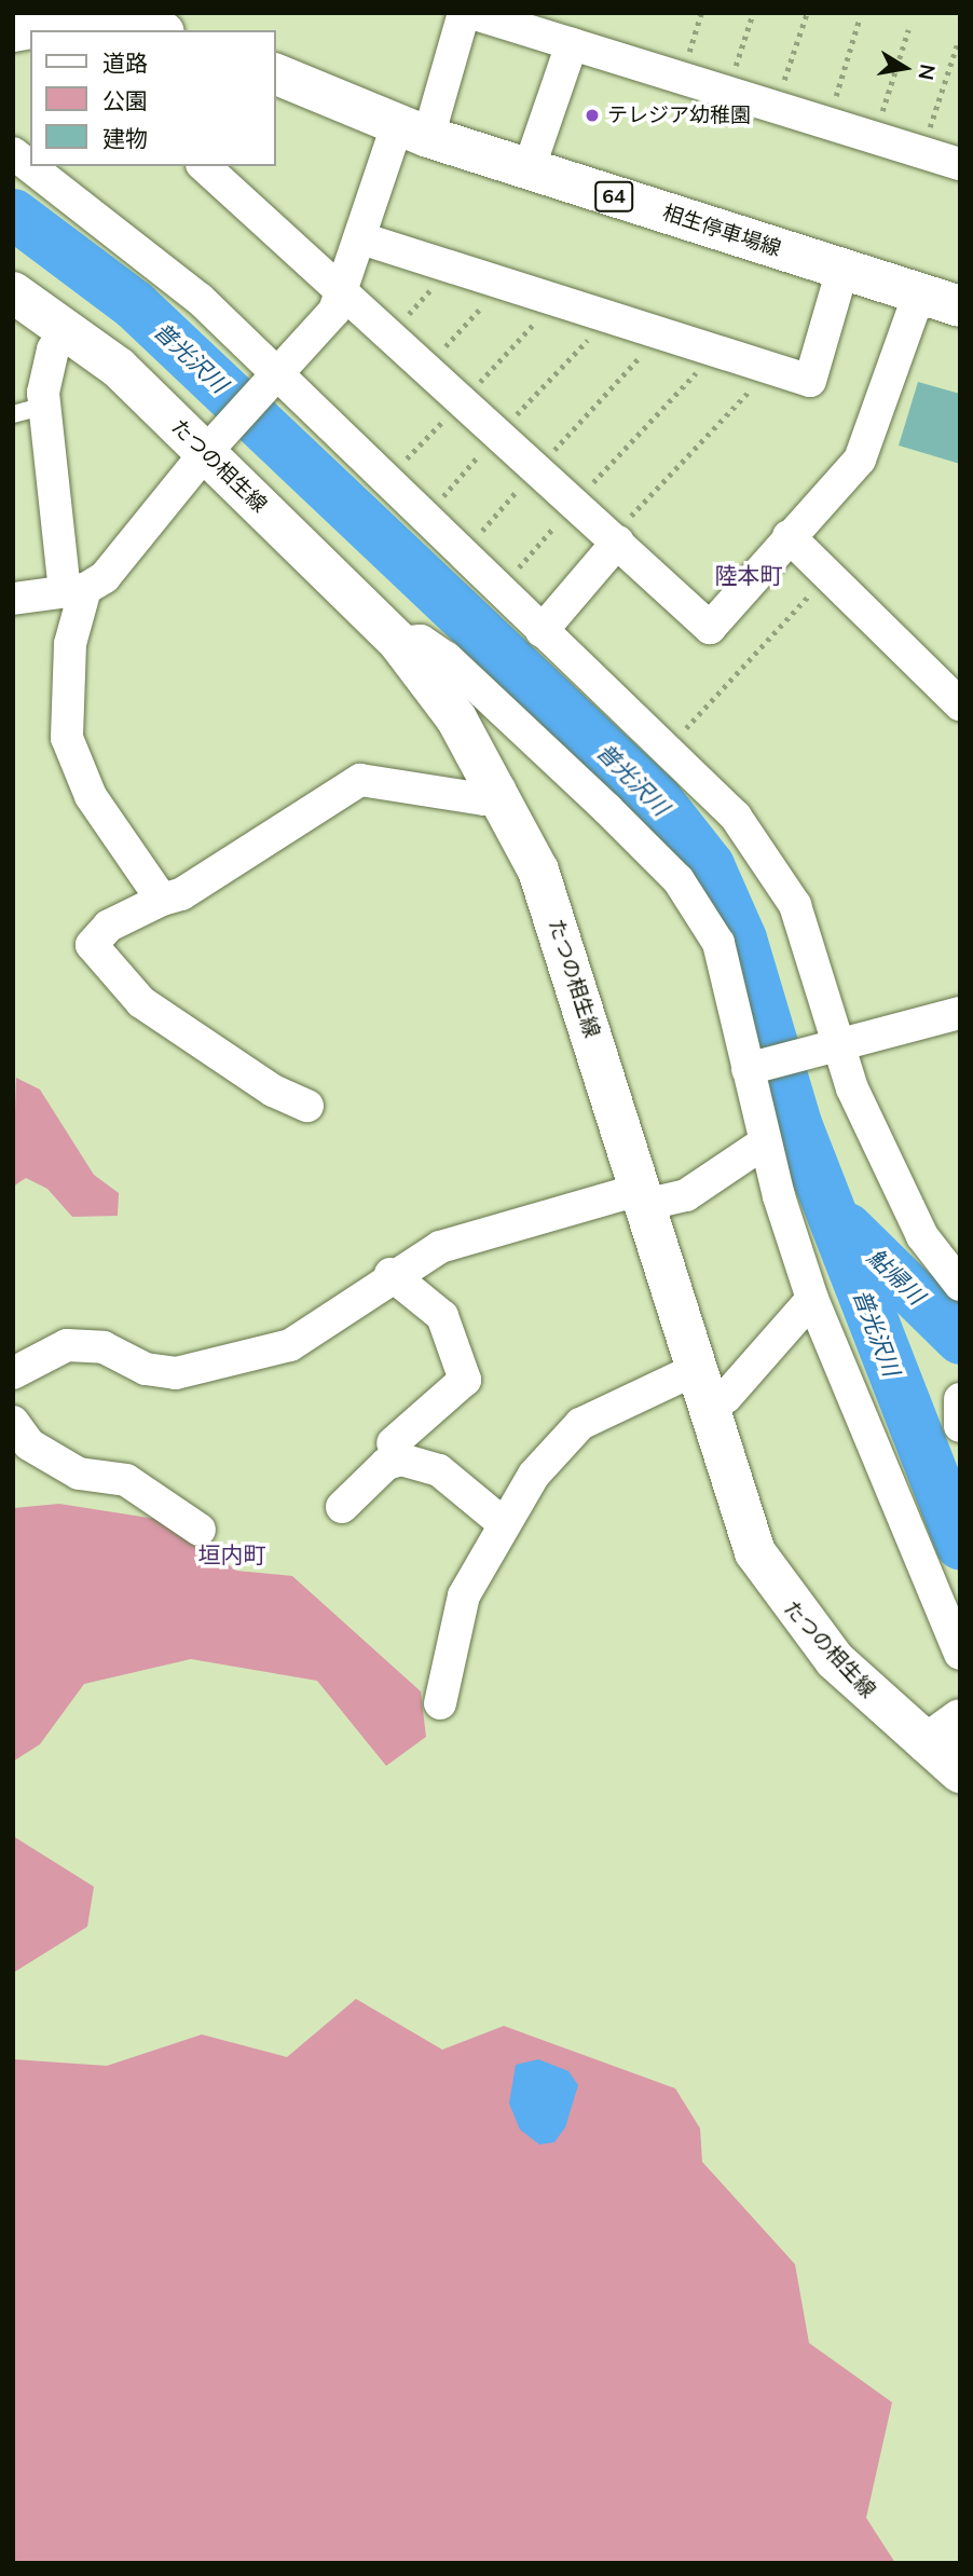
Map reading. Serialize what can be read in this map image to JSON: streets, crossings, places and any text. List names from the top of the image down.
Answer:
{
  "streets": {
    "main road": ["64", "相生停車場線", "たつの相生線"]
  },
  "districts": ["陸本町", "垣内町"],
  "water": ["普光沢川", "鮎帰川"],
  "places": ["テレジア幼稚園"],
  "legend": ["道路", "公園", "建物"],
  "north": "right"
}
